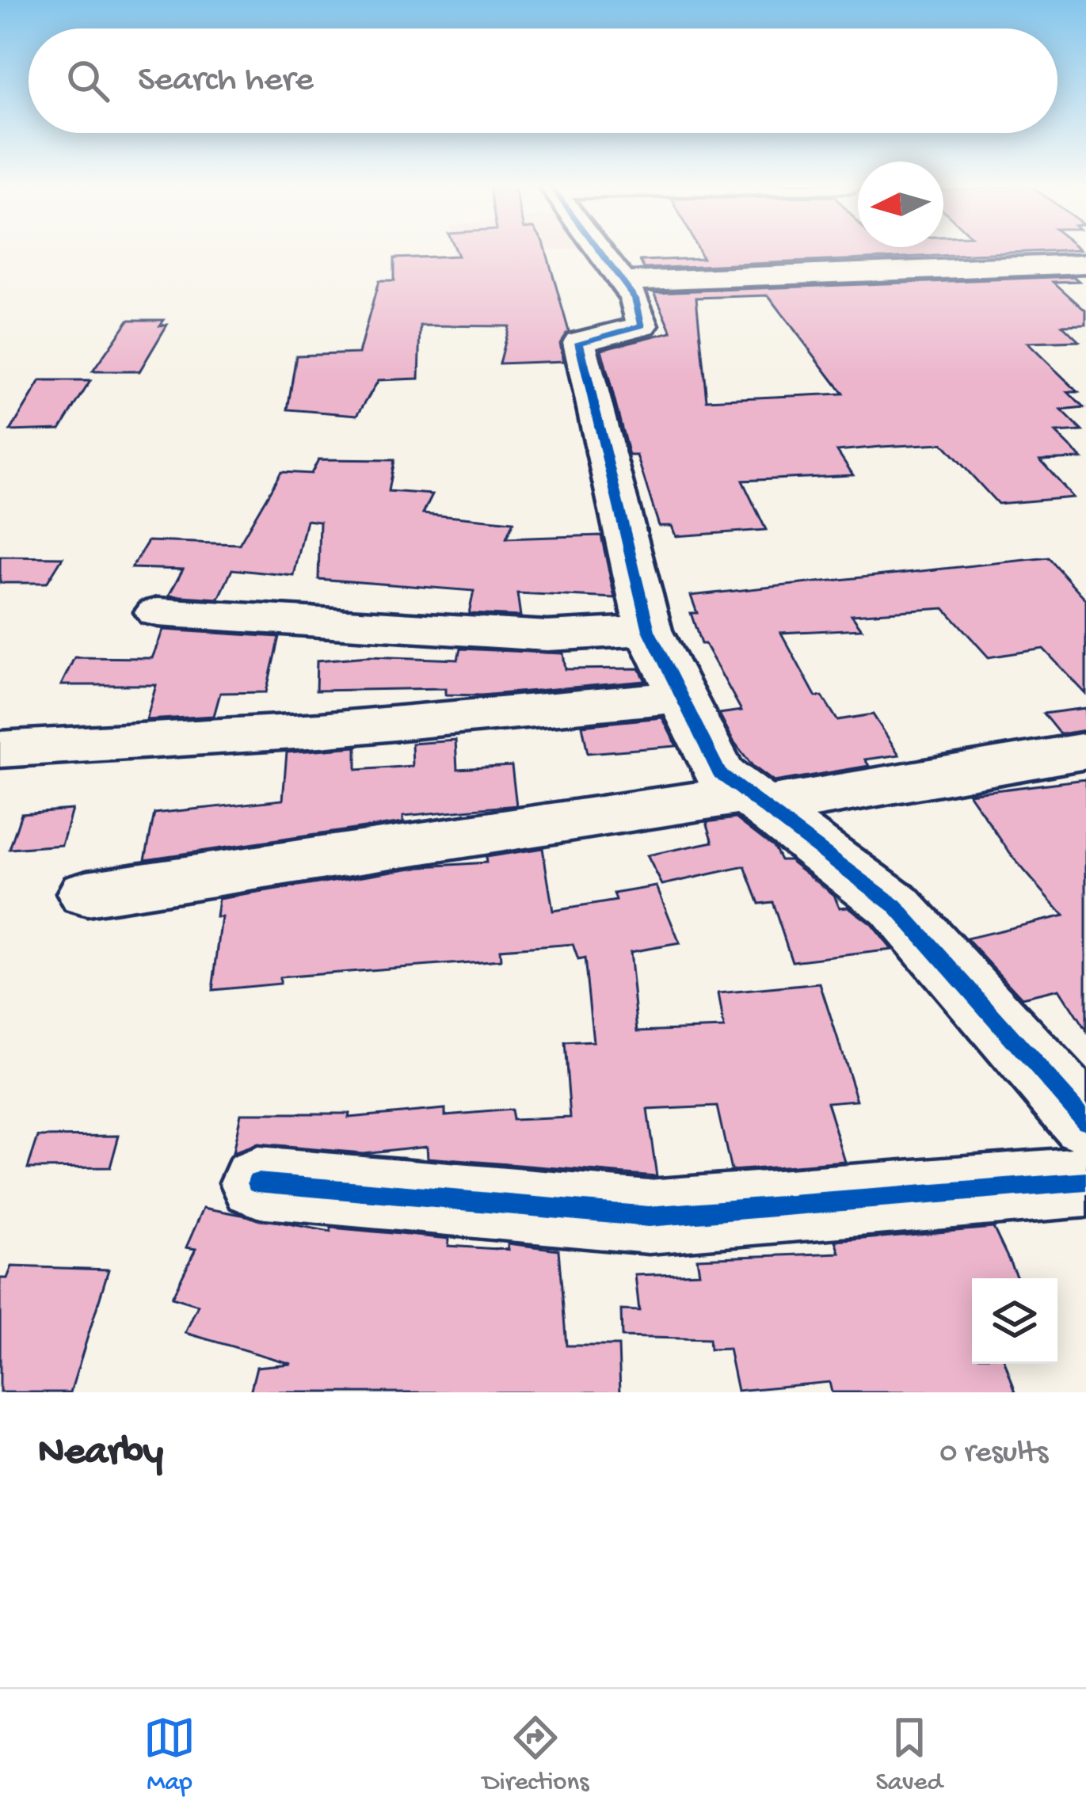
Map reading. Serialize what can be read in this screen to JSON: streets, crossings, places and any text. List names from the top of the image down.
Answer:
{
  "north": "left",
  "page": {
    "search": "Search here",
    "heading": ["Nearby", "0 results"],
    "nav": ["Map", "Directions", "Saved"]
  }
}
